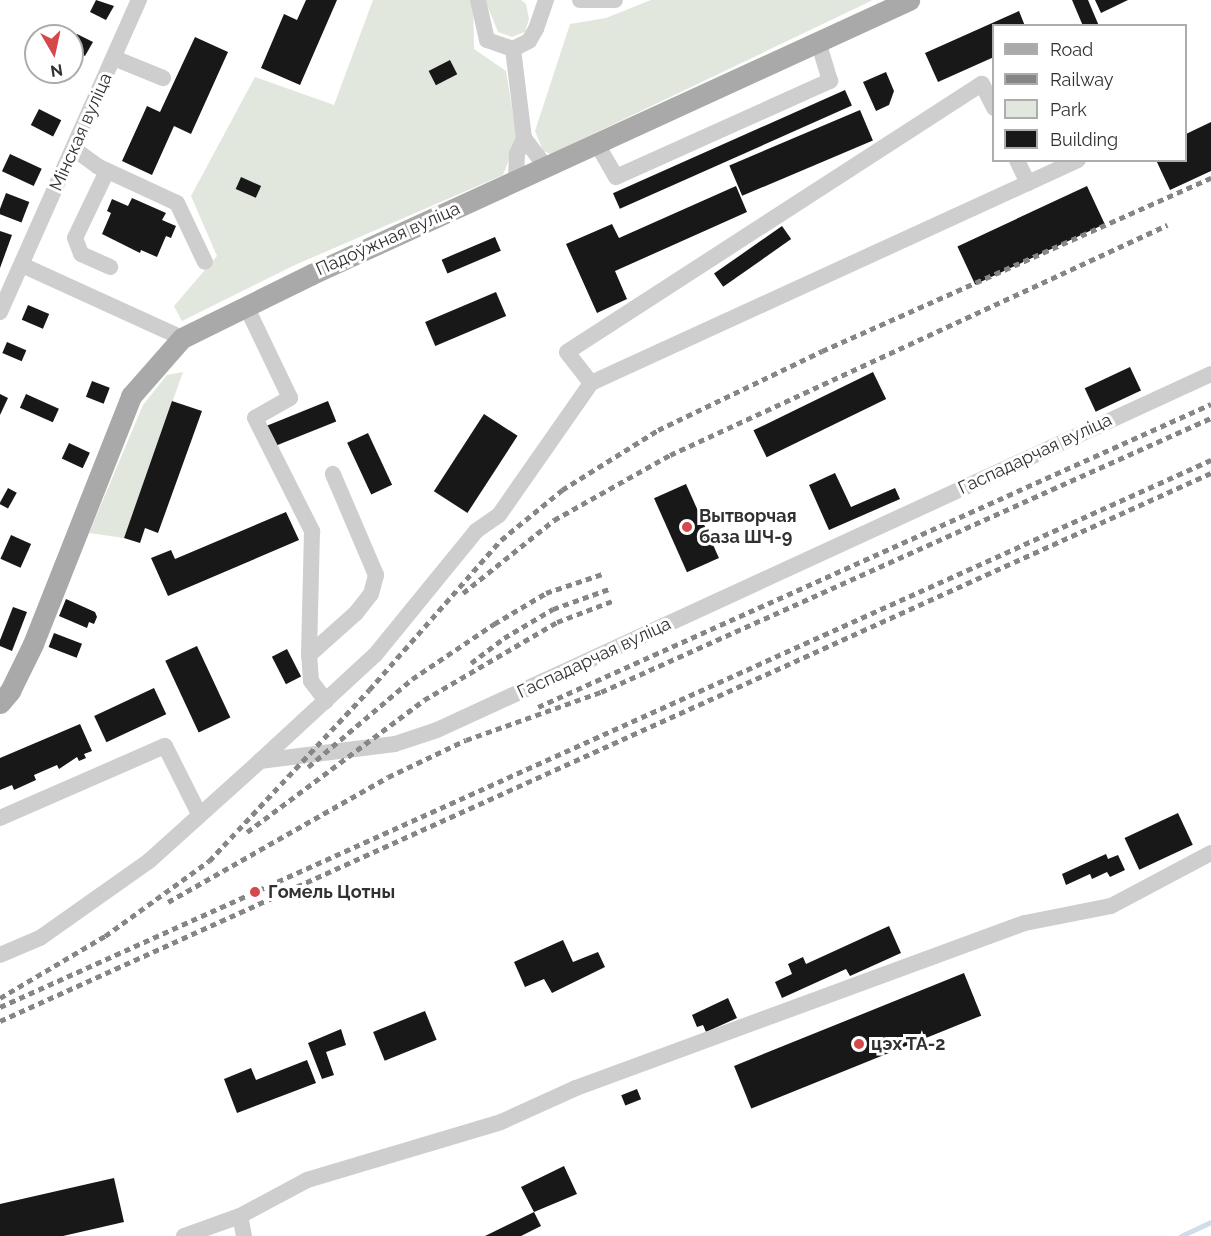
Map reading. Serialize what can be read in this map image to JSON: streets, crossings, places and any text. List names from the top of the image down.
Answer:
{
  "streets": {
    "main road": ["Падоўжная вуліца"],
    "street": ["Мінская вуліца", "Гаспадарчая вуліца"]
  },
  "places": ["Вытворчая база ШЧ-9", "Гомель Цотны", "цэх ТА-2"],
  "legend": [
    "Road",
    "Railway",
    "Park",
    "Building"
  ],
  "north": "bottom"
}
